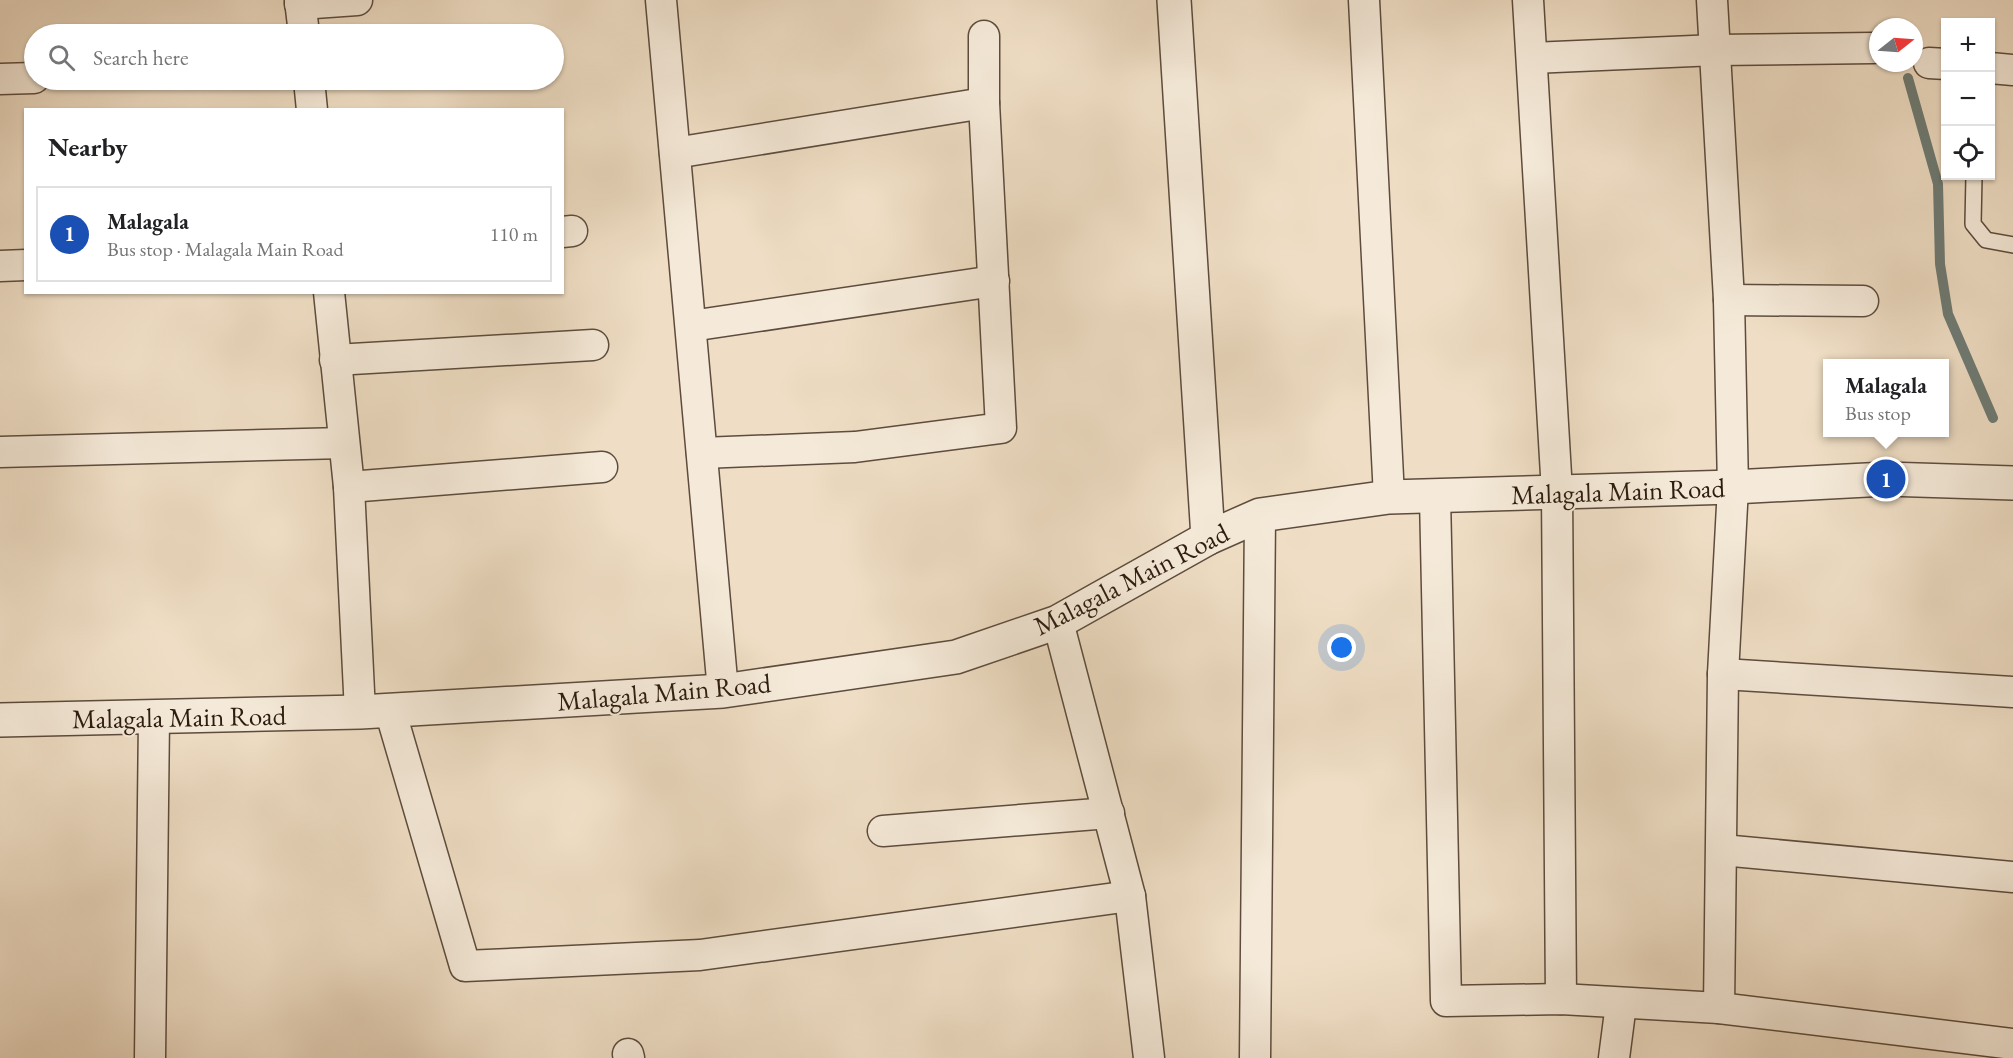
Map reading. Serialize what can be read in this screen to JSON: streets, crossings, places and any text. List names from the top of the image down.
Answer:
{
  "streets": {
    "street": ["Malagala Main Road"]
  },
  "north": "right",
  "page": {
    "map_buttons": ["+", "−"],
    "search": "Search here",
    "heading": "Nearby",
    "list": [
      {
        "mark": "1",
        "name": "Malagala",
        "note": "Bus stop · Malagala Main Road",
        "value": "110 m"
      }
    ],
    "popup": ["Malagala", "Bus stop"],
    "pins": "1"
  }
}
